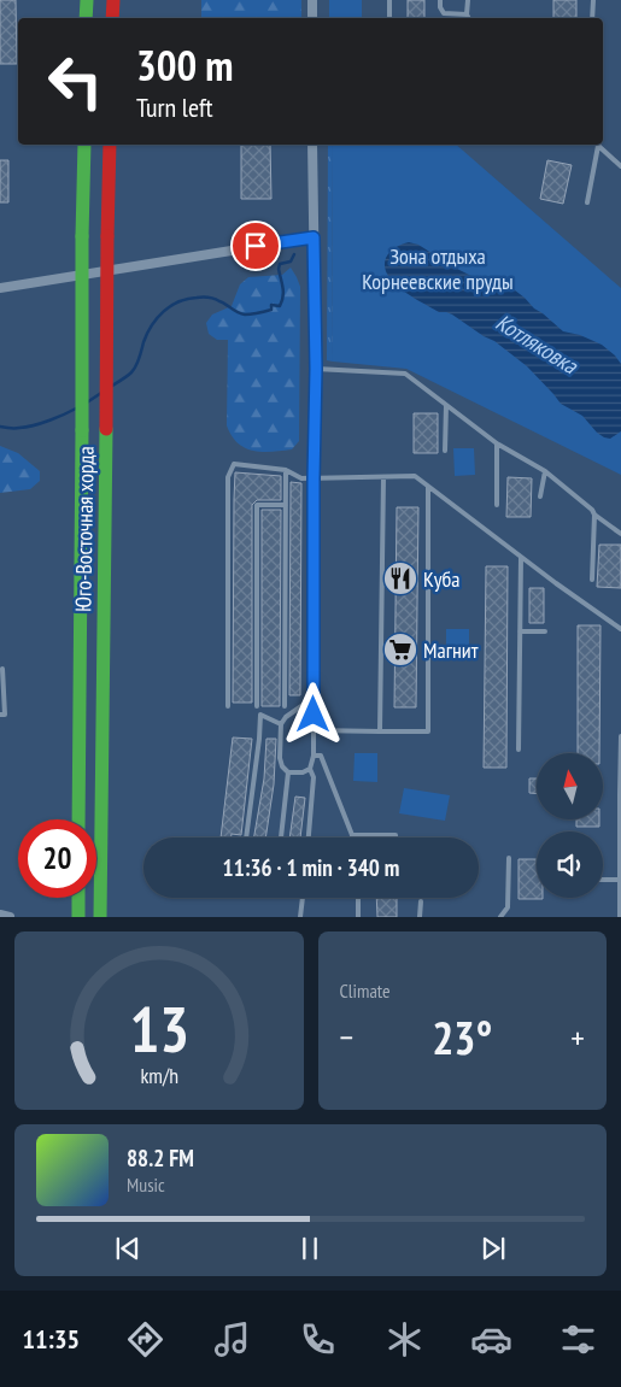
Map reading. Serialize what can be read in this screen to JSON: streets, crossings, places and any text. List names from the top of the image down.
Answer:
{
  "streets": {
    "main road": ["Юго-Восточная хорда"]
  },
  "water": ["Котляковка"],
  "parks": ["Зона отдыха Корнеевские пруды"],
  "places": {
    "restaurant": ["Куба"],
    "supermarket": ["Магнит"]
  },
  "north": "top",
  "page": {
    "turn": ["300 m", "Turn left"],
    "limit": "20",
    "trip": "11:36 · 1 min · 340 m",
    "tile": "Climate",
    "heat": ["−", "23°", "+"],
    "song": ["88.2 FM", "Music"],
    "tabs": "11:35",
    "gauge": ["13", "km/h"]
  }
}
